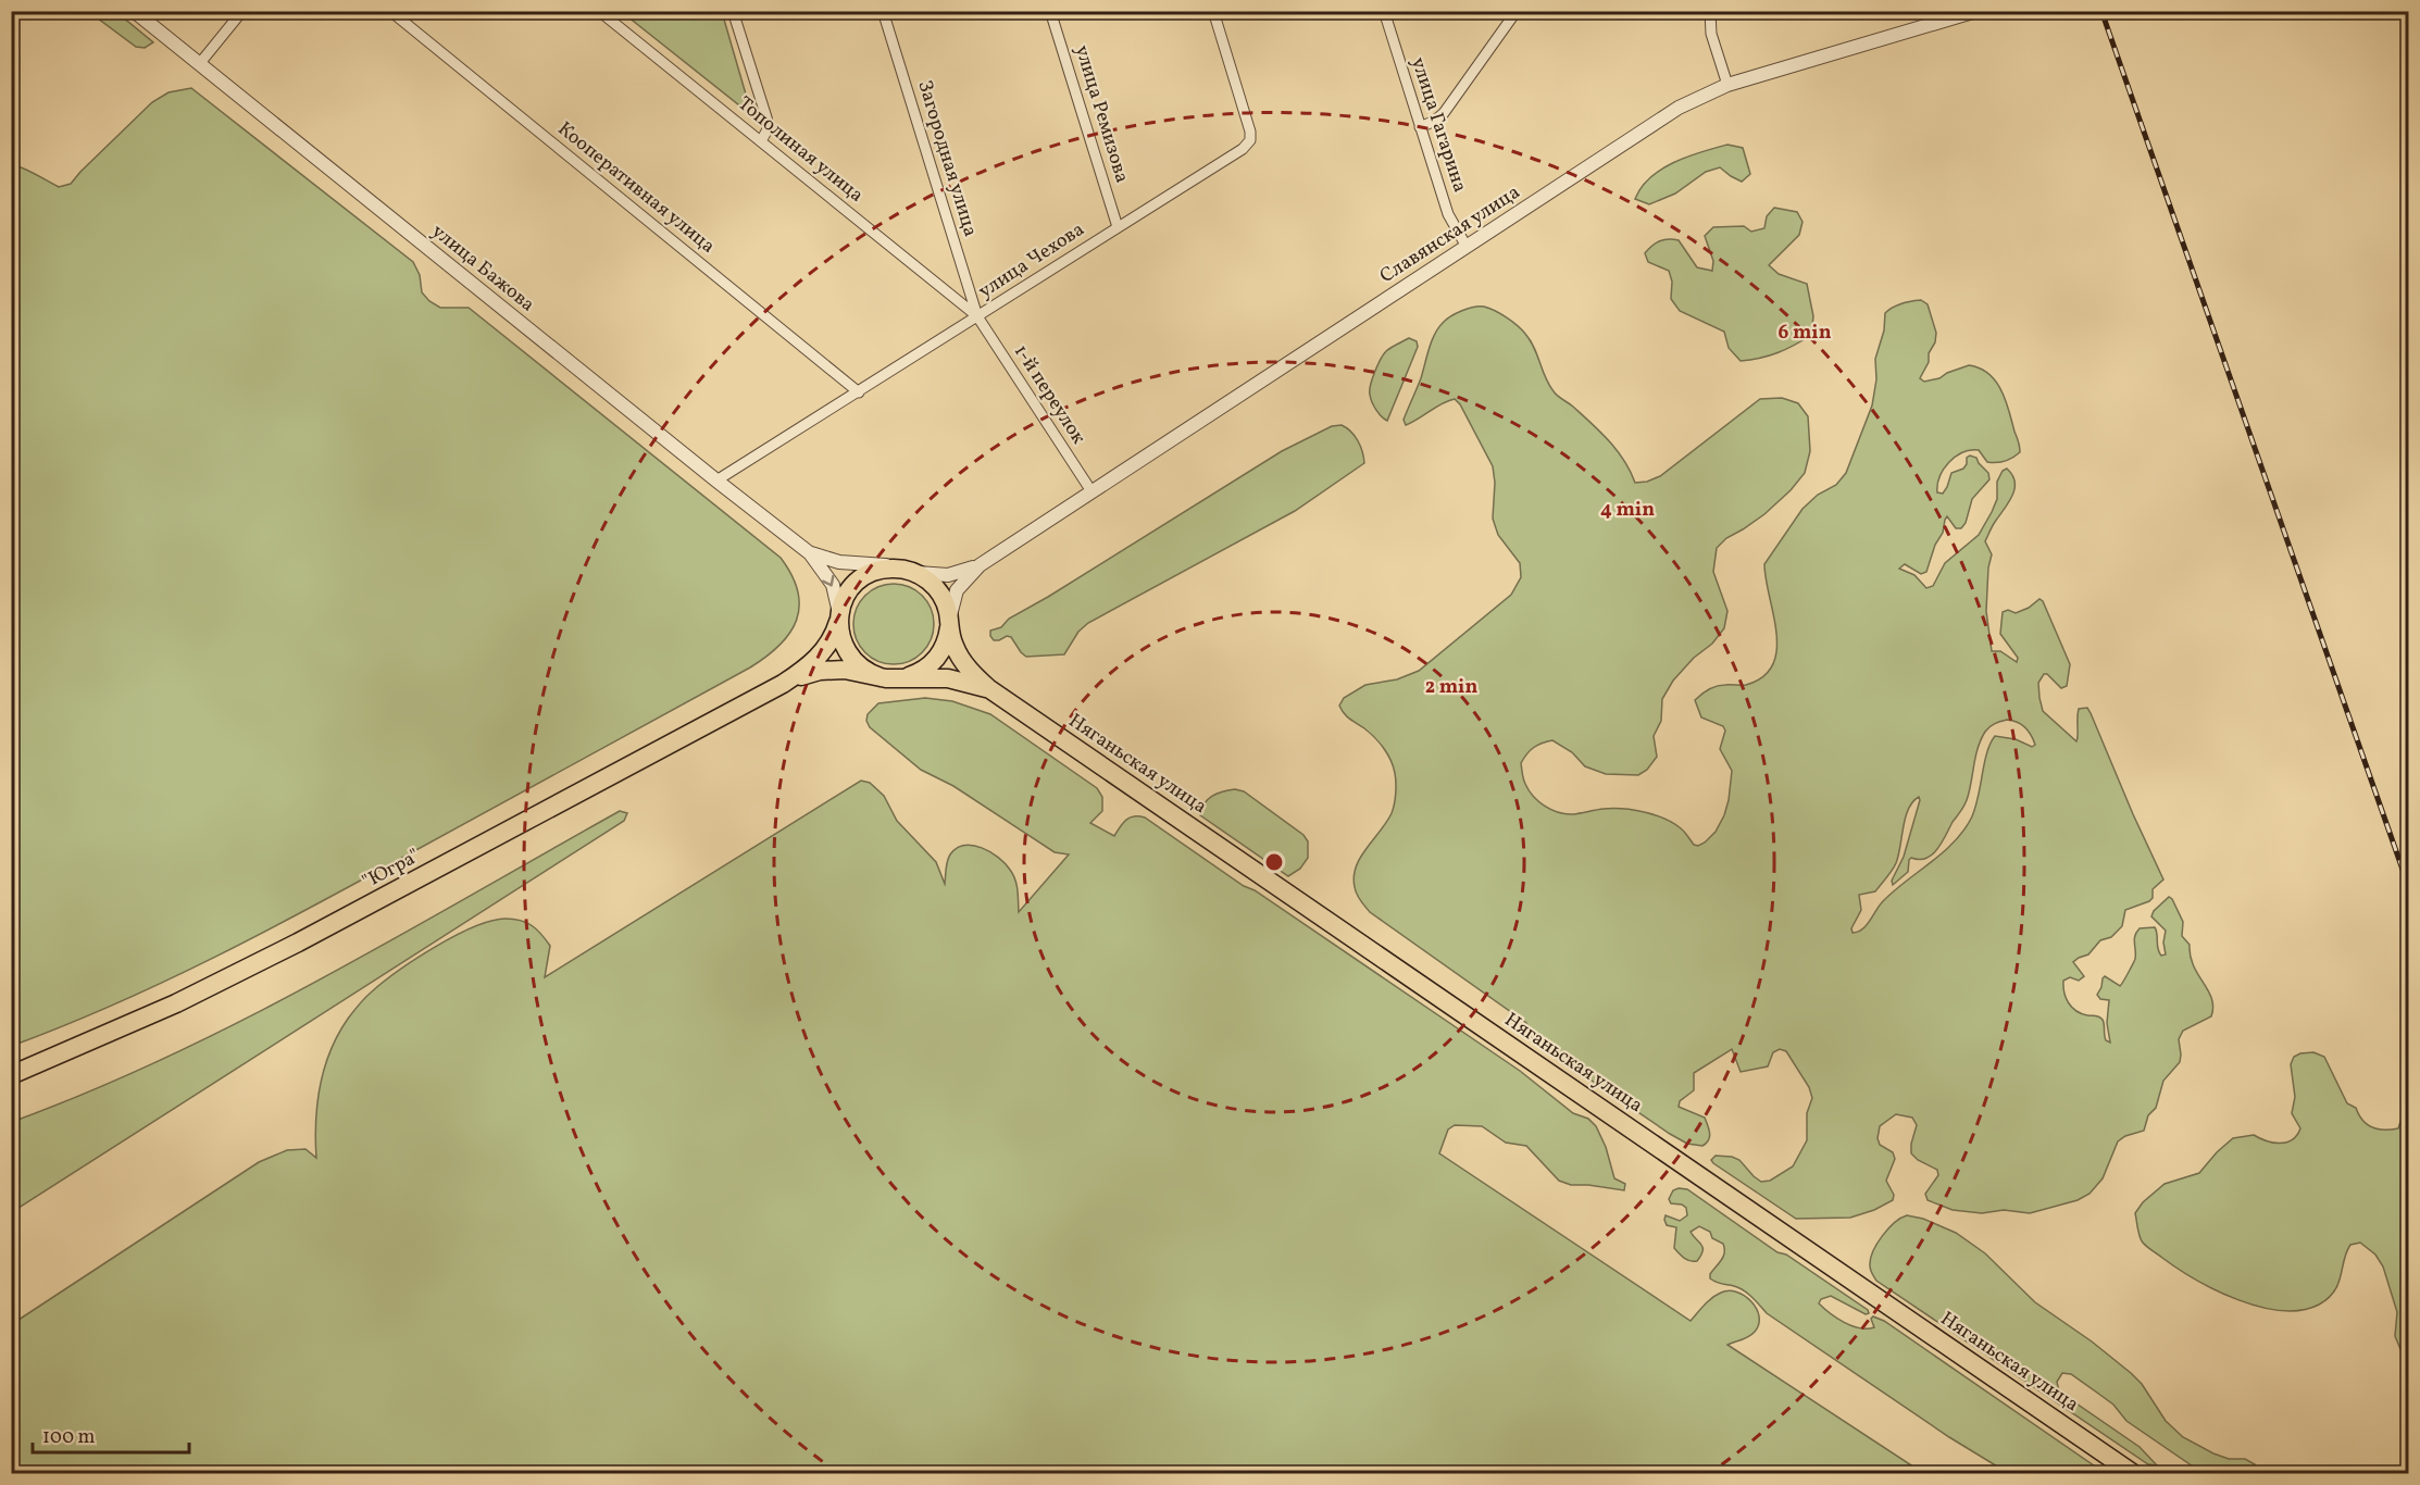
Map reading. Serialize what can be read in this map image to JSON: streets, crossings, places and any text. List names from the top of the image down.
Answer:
{
  "streets": {
    "highway": ["Няганьская улица", "\"Югра\""],
    "street": [
      "улица Ремизова",
      "улица Гагарина",
      "Тополиная улица",
      "Загородная улица",
      "Кооперативная улица",
      "Славянская улица",
      "улица Чехова",
      "улица Бажова",
      "1-й переулок"
    ]
  },
  "crossings": [
    ["улица Ремизова", "улица Чехова"],
    ["улица Гагарина", "Славянская улица"],
    ["Тополиная улица", "Загородная улица"],
    ["Тополиная улица", "улица Чехова"],
    ["Тополиная улица", "1-й переулок"],
    ["Загородная улица", "улица Чехова"],
    ["Загородная улица", "1-й переулок"],
    ["Кооперативная улица", "улица Чехова"],
    ["Славянская улица", "1-й переулок"],
    ["улица Чехова", "улица Бажова"],
    ["улица Чехова", "1-й переулок"]
  ],
  "scale_bar": "100 m",
  "rings": ["6 min", "4 min", "2 min"]
}
